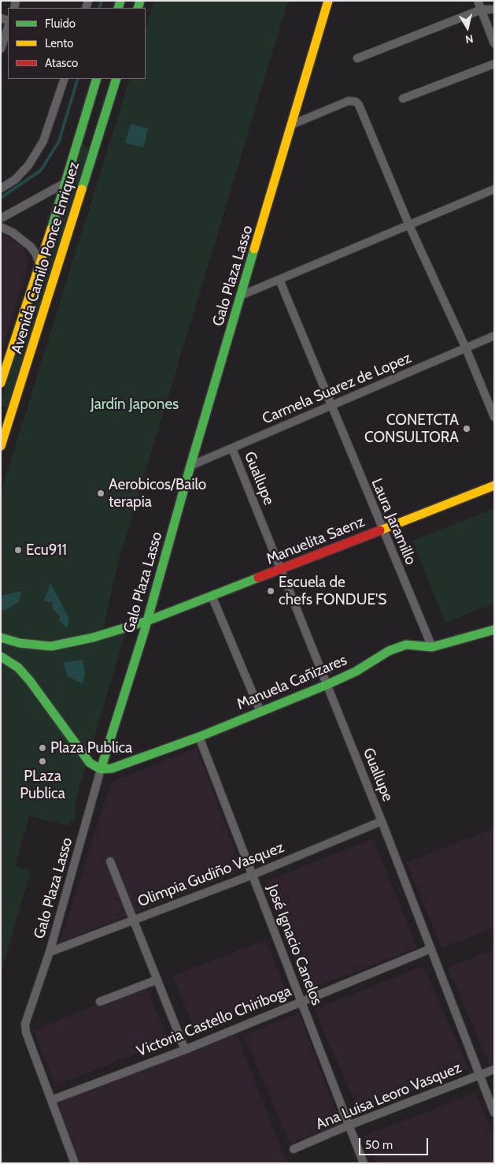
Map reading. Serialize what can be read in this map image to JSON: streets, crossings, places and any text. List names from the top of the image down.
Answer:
{
  "streets": {
    "street": [
      "Avenida Camilo Ponce Enriquez",
      "Galo Plaza Lasso",
      "Carmela Suarez de Lopez",
      "Guallupe",
      "Laura Jaramillo",
      "Manuelita Saenz",
      "Manuela Cañizares",
      "Olimpia Gudiño Vasquez",
      "José Ignacio Canelos",
      "Victoria Castello Chiriboga",
      "Ana Luisa Leoro Vasquez"
    ]
  },
  "crossings": [
    ["Galo Plaza Lasso", "Carmela Suarez de Lopez"],
    ["Galo Plaza Lasso", "Manuelita Saenz"],
    ["Galo Plaza Lasso", "Manuela Cañizares"],
    ["Galo Plaza Lasso", "Olimpia Gudiño Vasquez"],
    ["Galo Plaza Lasso", "Victoria Castello Chiriboga"],
    ["Carmela Suarez de Lopez", "Guallupe"],
    ["Carmela Suarez de Lopez", "Laura Jaramillo"],
    ["Guallupe", "Manuelita Saenz"],
    ["Guallupe", "Manuela Cañizares"],
    ["Guallupe", "Olimpia Gudiño Vasquez"],
    ["Guallupe", "Victoria Castello Chiriboga"],
    ["Guallupe", "Ana Luisa Leoro Vasquez"],
    ["Laura Jaramillo", "Manuelita Saenz"],
    ["Laura Jaramillo", "Manuela Cañizares"],
    ["Manuela Cañizares", "José Ignacio Canelos"],
    ["Olimpia Gudiño Vasquez", "José Ignacio Canelos"],
    ["José Ignacio Canelos", "Victoria Castello Chiriboga"],
    ["José Ignacio Canelos", "Ana Luisa Leoro Vasquez"]
  ],
  "parks": ["Jardín Japones"],
  "places": [
    "CONETCTA CONSULTORA",
    "Aerobicos/Bailo terapia",
    "Ecu911",
    "Escuela de chefs FONDUE'S",
    "Plaza Publica",
    "PLaza Publica"
  ],
  "legend": ["Fluido", "Lento", "Atasco"],
  "scale_bar": "50 m",
  "north": "bottom"
}
